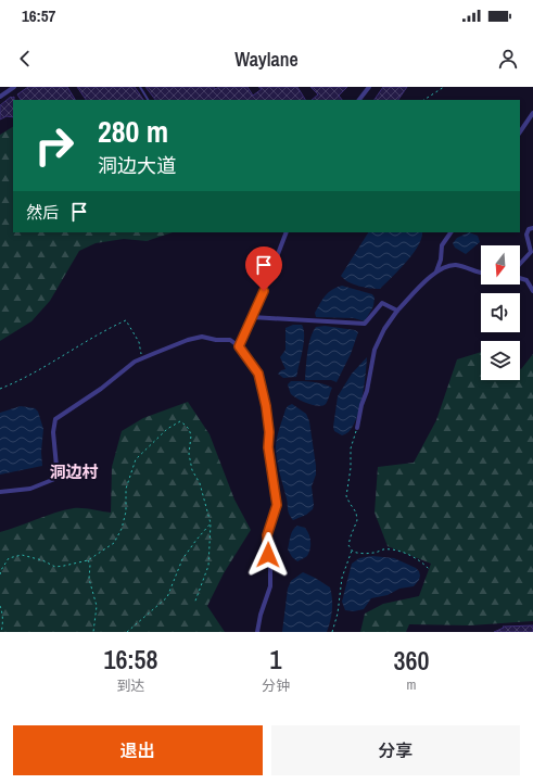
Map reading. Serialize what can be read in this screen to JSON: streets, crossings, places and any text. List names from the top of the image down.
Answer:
{
  "districts": ["洞边村"],
  "north": "bottom",
  "page": {
    "status": "16:57",
    "header": "Waylane",
    "turn": ["280 m", "洞边大道"],
    "then": "然后",
    "eta": [
      "16:58",
      "到达",
      "1",
      "分钟",
      "360",
      "m"
    ],
    "buttons": ["退出", "分享"]
  }
}
